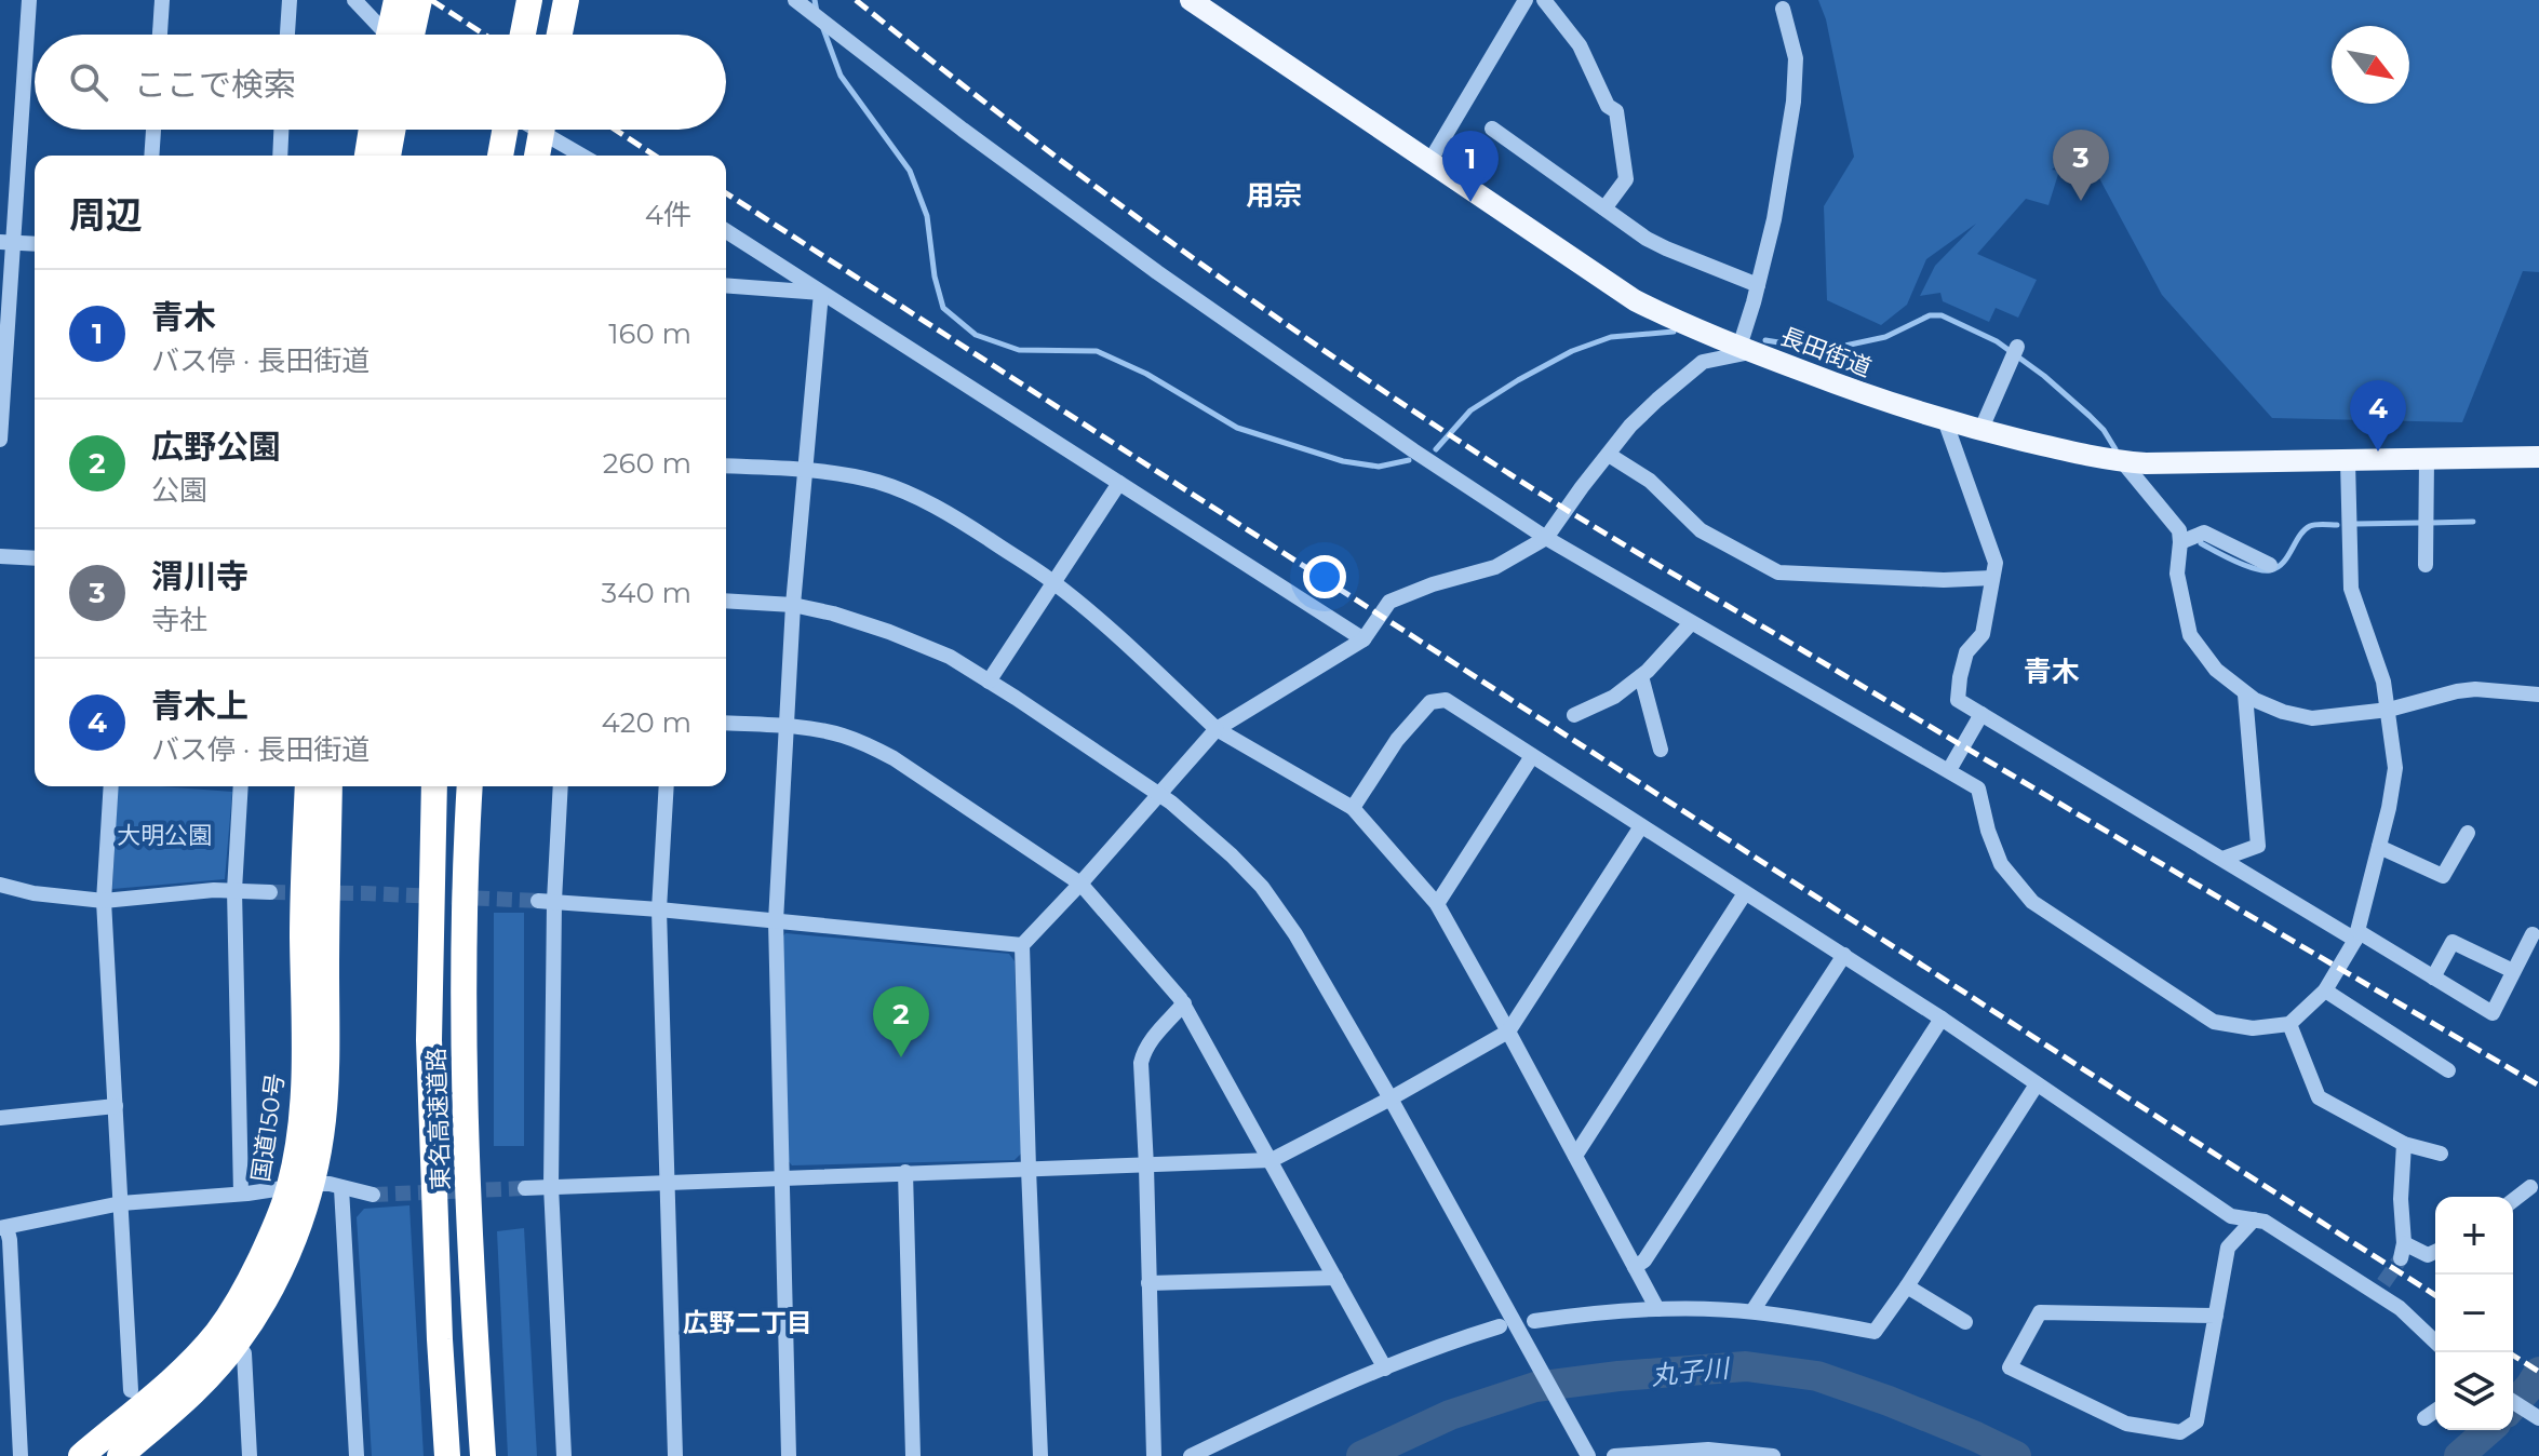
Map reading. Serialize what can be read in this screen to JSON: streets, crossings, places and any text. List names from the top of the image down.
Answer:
{
  "streets": {
    "highway": ["東名高速道路", "国道150号"],
    "main road": ["長田街道"]
  },
  "districts": ["用宗", "青木", "広野二丁目"],
  "water": ["丸子川"],
  "parks": ["大明公園"],
  "north": "bottom right",
  "page": {
    "search": "ここで検索",
    "pins": [
      "3",
      "1",
      "4",
      "2"
    ],
    "heading": ["周辺", "4件"],
    "list": [
      {
        "mark": "1",
        "name": "青木",
        "note": "バス停 · 長田街道",
        "value": "160 m"
      },
      {
        "mark": "2",
        "name": "広野公園",
        "note": "公園",
        "value": "260 m"
      },
      {
        "mark": "3",
        "name": "渭川寺",
        "note": "寺社",
        "value": "340 m"
      },
      {
        "mark": "4",
        "name": "青木上",
        "note": "バス停 · 長田街道",
        "value": "420 m"
      }
    ],
    "map_buttons": ["+", "−"]
  }
}
